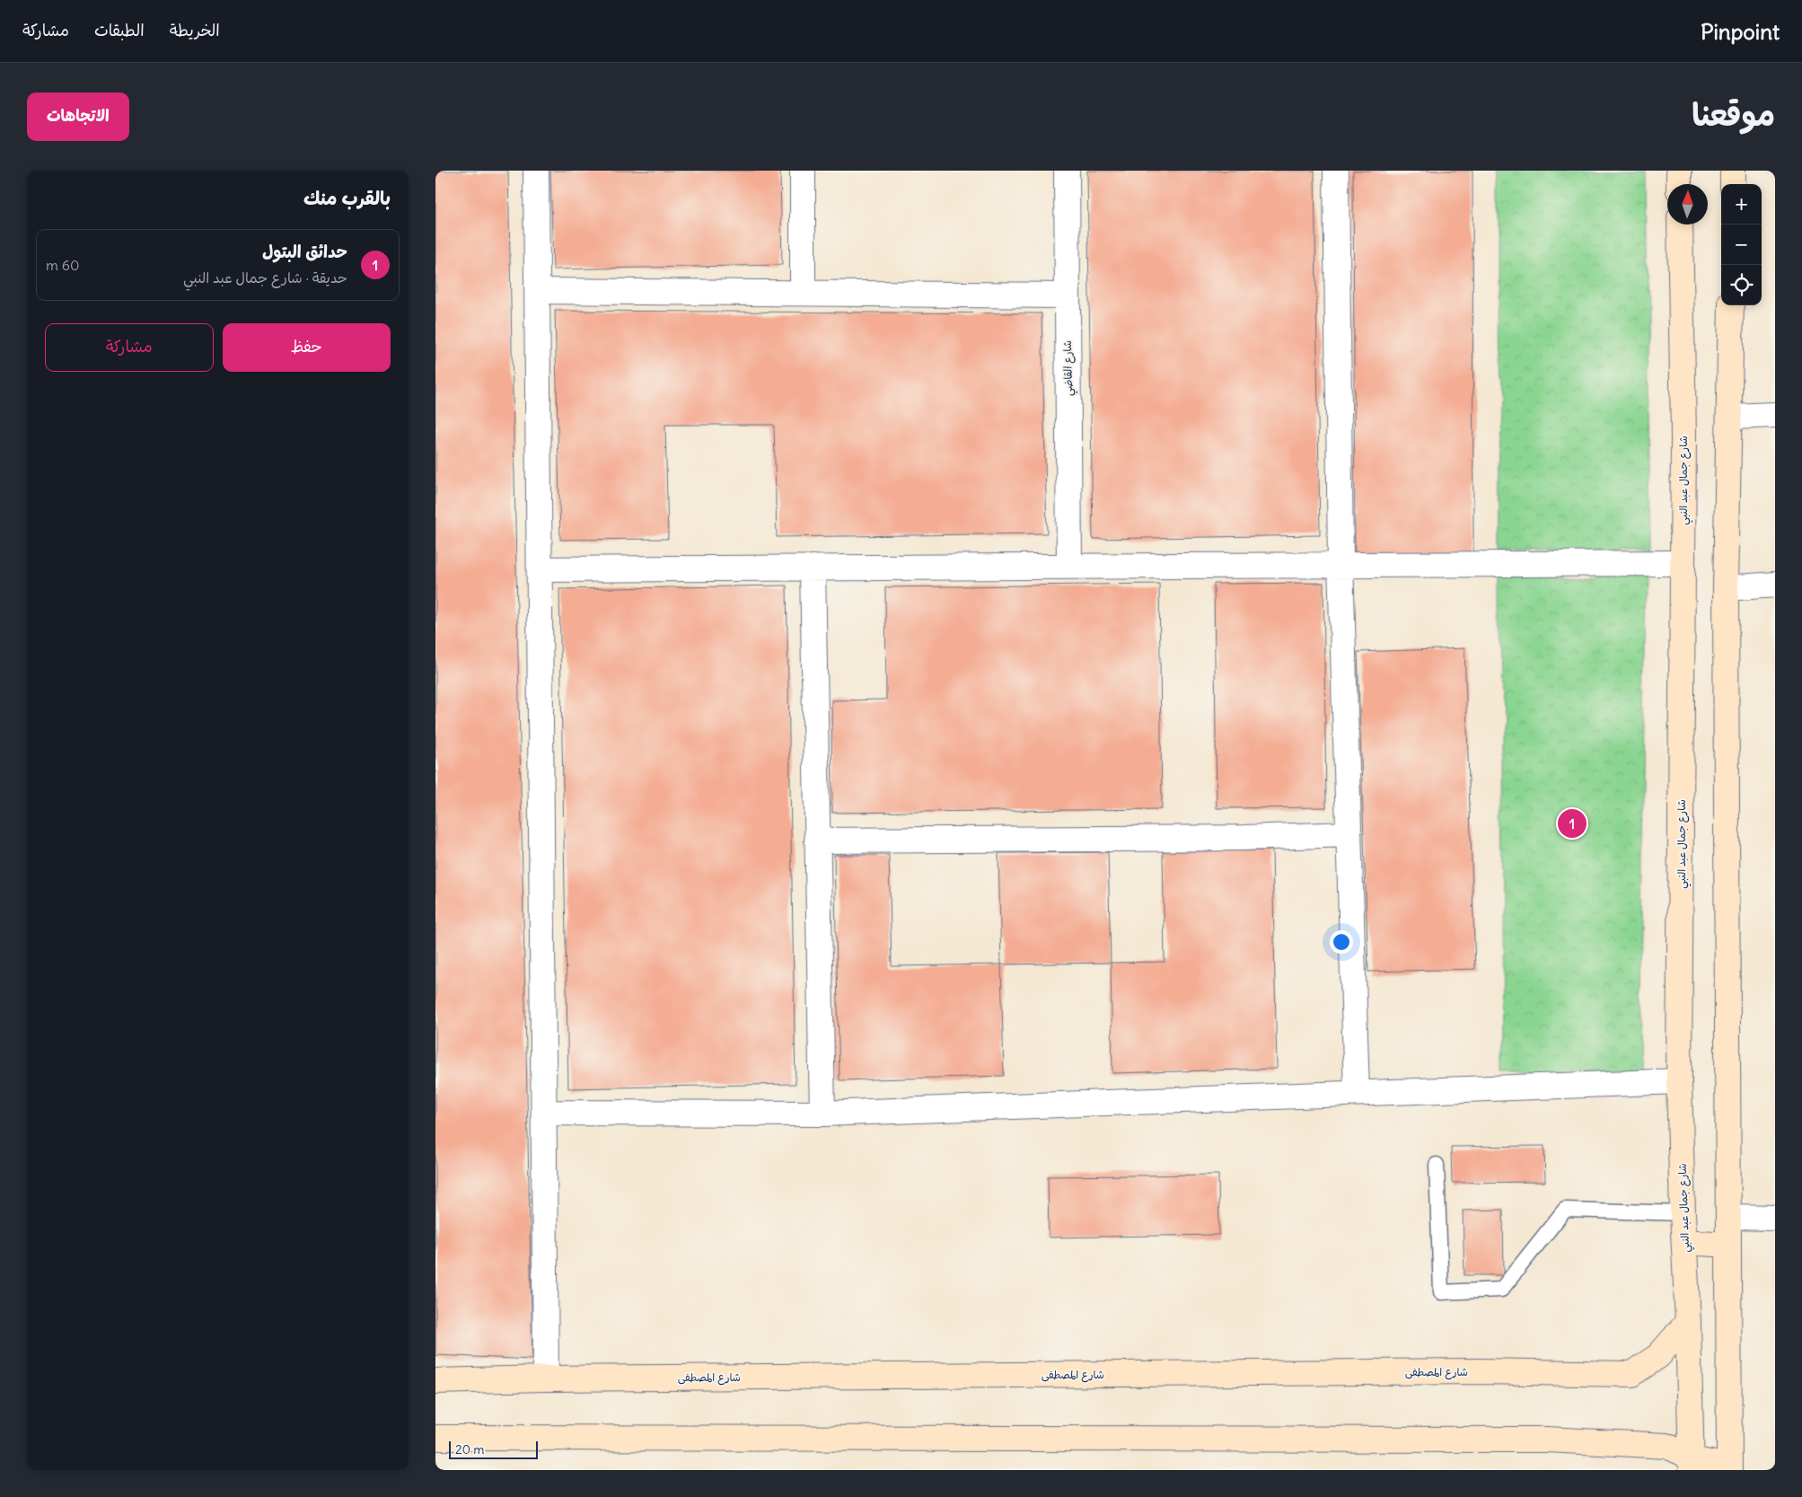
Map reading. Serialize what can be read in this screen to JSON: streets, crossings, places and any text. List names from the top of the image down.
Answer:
{
  "streets": {
    "street": ["شارع القاضي", "شارع جمال عبد النبي", "شارع المصطفى"]
  },
  "crossings": [
    ["شارع جمال عبد النبي", "شارع المصطفى"]
  ],
  "scale_bar": "20 m",
  "north": "top",
  "page": {
    "header": "Pinpoint",
    "nav": ["الخريطة", "الطبقات", "مشاركة"],
    "title": "موقعنا",
    "buttons": [
      "الاتجاهات",
      ["حفظ", "مشاركة"]
    ],
    "heading": "بالقرب منك",
    "map_buttons": ["+", "−"],
    "list": [
      {
        "mark": "1",
        "name": "حدائق البتول",
        "note": "حديقة · شارع جمال عبد النبي",
        "value": "60 m"
      }
    ],
    "pins": "1",
    "scale": "20 m"
  }
}
